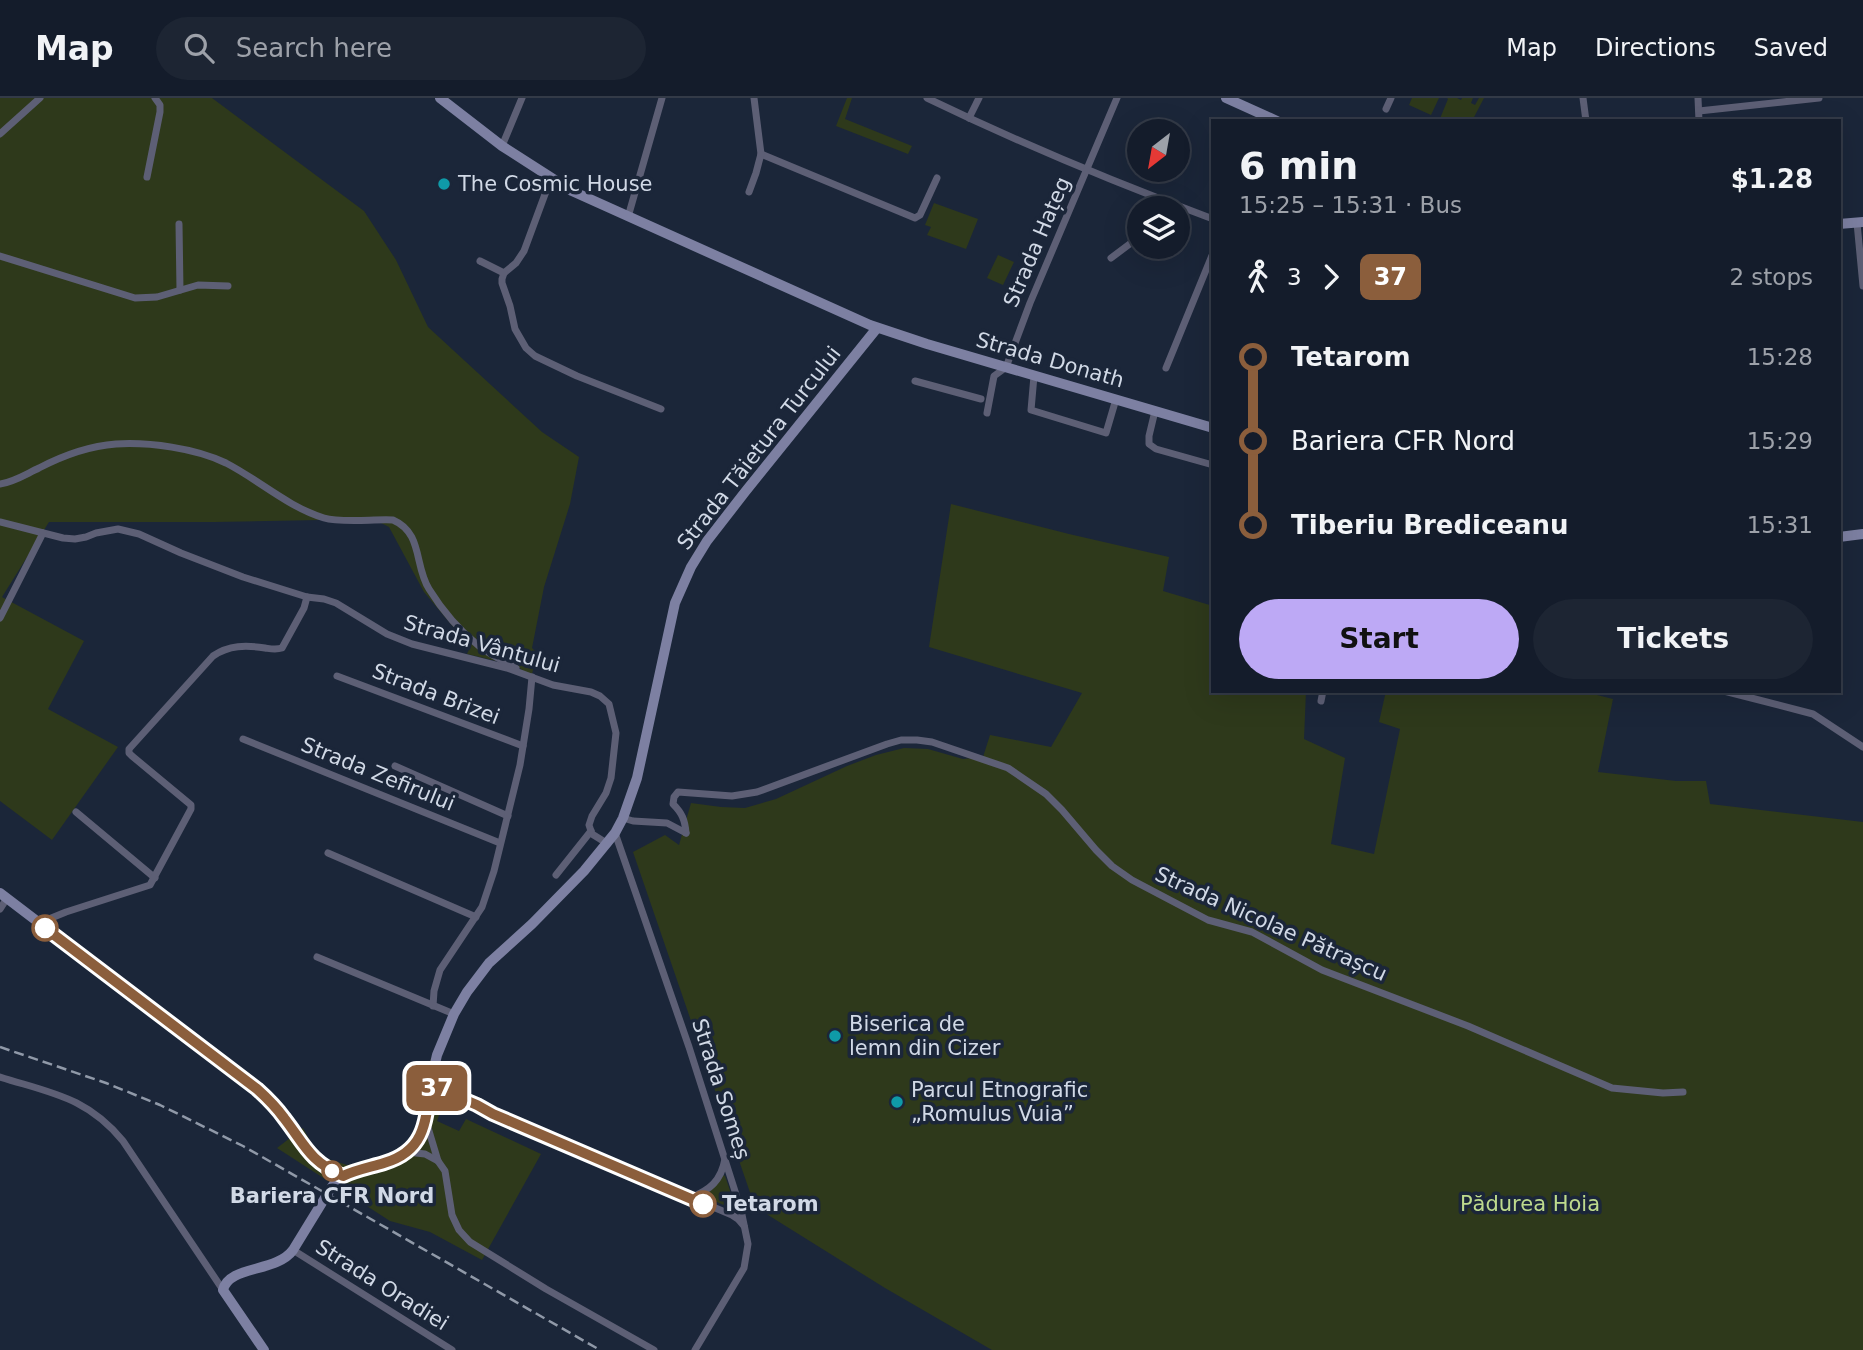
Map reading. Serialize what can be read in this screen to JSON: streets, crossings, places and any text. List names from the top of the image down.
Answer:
{
  "streets": {
    "main road": ["Strada Donath", "Strada Tăietura Turcului"],
    "street": [
      "Strada Hațeg",
      "Strada Vântului",
      "Strada Brizei",
      "Strada Zefirului",
      "Strada Nicolae Pătrașcu",
      "Strada Someș",
      "Strada Oradiei"
    ]
  },
  "crossings": [
    ["Strada Hațeg", "Strada Donath"],
    ["Strada Donath", "Strada Tăietura Turcului"],
    ["Strada Tăietura Turcului", "Strada Nicolae Pătrașcu"],
    ["Strada Tăietura Turcului", "Strada Someș"]
  ],
  "parks": ["Pădurea Hoia"],
  "places": [
    "The Cosmic House",
    "Biserica de lemn din Cizer",
    "Parcul Etnografic „Romulus Vuia”",
    "Bariera CFR Nord",
    "Tetarom"
  ],
  "lines": ["bus line 37"],
  "north": "bottom left",
  "page": {
    "header": "Map",
    "search": "Search here",
    "nav": ["Map", "Directions", "Saved"],
    "on_map": "37",
    "heading": ["6 min", "15:25 – 15:31 · Bus", "$1.28"],
    "legs": ["3", "37", "2 stops"],
    "list": [
      {
        "name": "Tetarom",
        "value": "15:28"
      },
      {
        "name": "Bariera CFR Nord",
        "value": "15:29"
      },
      {
        "name": "Tiberiu Brediceanu",
        "value": "15:31"
      }
    ],
    "buttons": ["Start", "Tickets"]
  }
}
